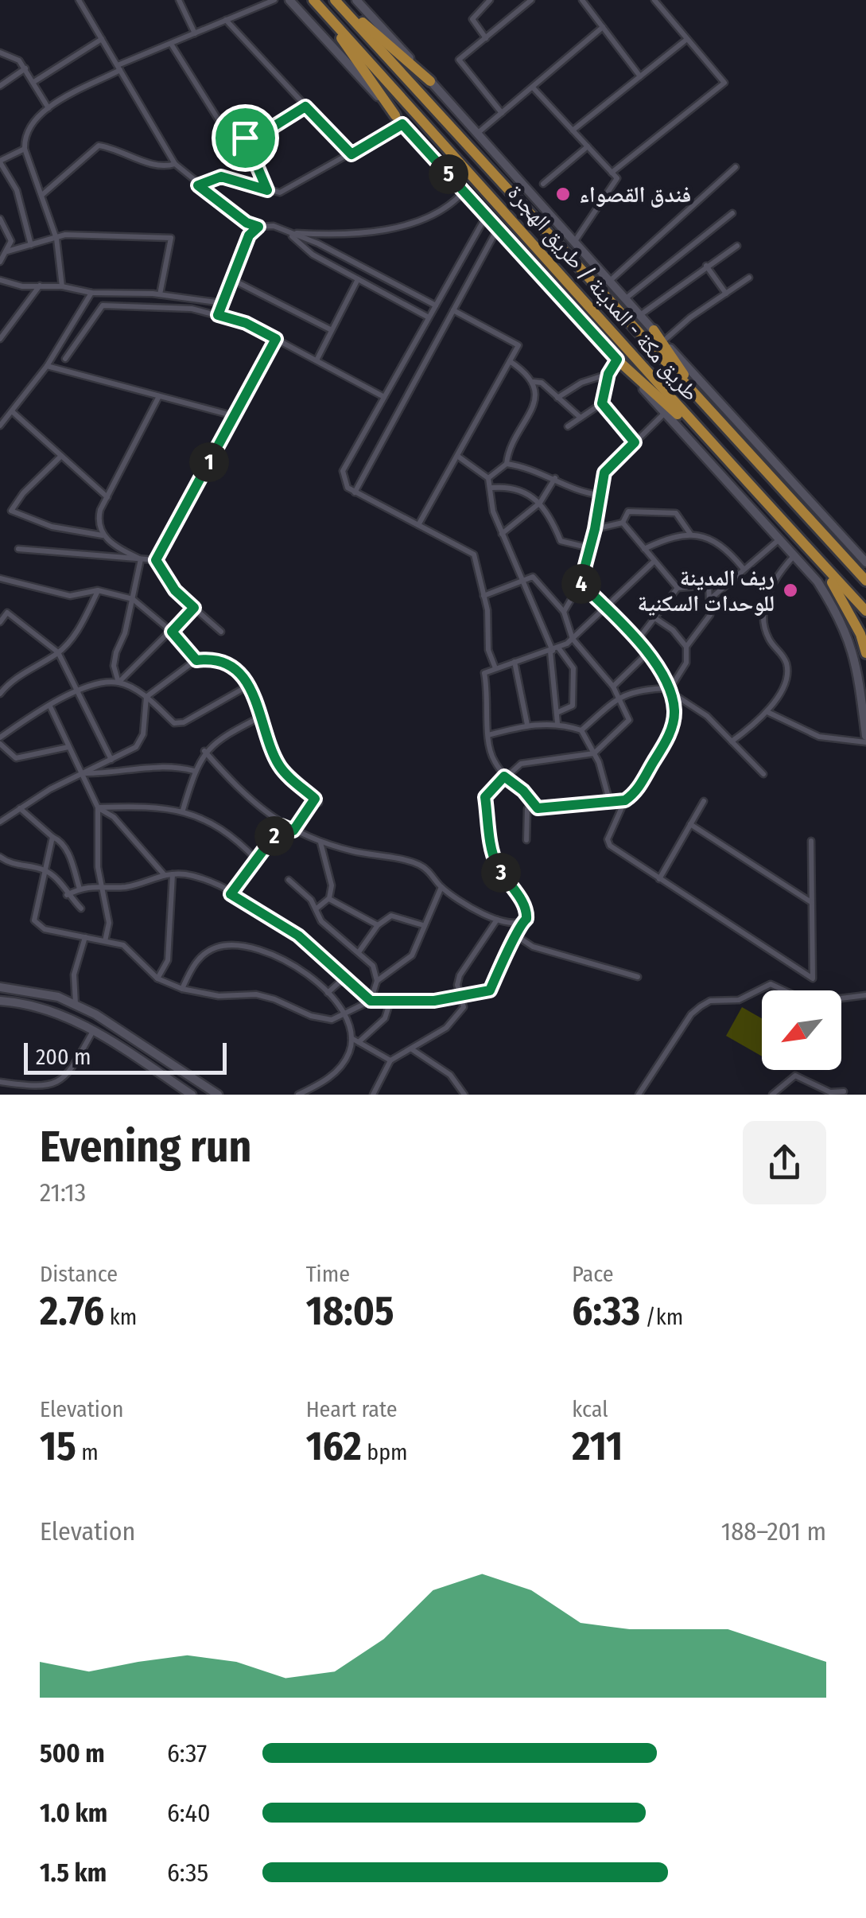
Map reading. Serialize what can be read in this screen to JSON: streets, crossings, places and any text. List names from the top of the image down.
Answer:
{
  "streets": {
    "highway": ["طريق مكة - المدينة / طريق الهجرة"]
  },
  "places": ["فندق القصواء", "ريف المدينة للوحدات السكنية"],
  "scale_bar": "200 m",
  "north": "bottom left",
  "page": {
    "pins": [
      "5",
      "1",
      "4",
      "2",
      "3"
    ],
    "scale": "200 m",
    "heading": ["Evening run", "21:13"],
    "stats": [
      ["Distance", "2.76 km"],
      ["Time", "18:05"],
      ["Pace", "6:33 /km"],
      ["Elevation", "15 m"],
      ["Heart rate", "162 bpm"],
      ["kcal", "211"]
    ],
    "chart": ["Elevation", "188–201 m"],
    "list": [
      {
        "name": "500 m",
        "note": "6:37"
      },
      {
        "name": "1.0 km",
        "note": "6:40"
      },
      {
        "name": "1.5 km",
        "note": "6:35"
      }
    ]
  }
}
